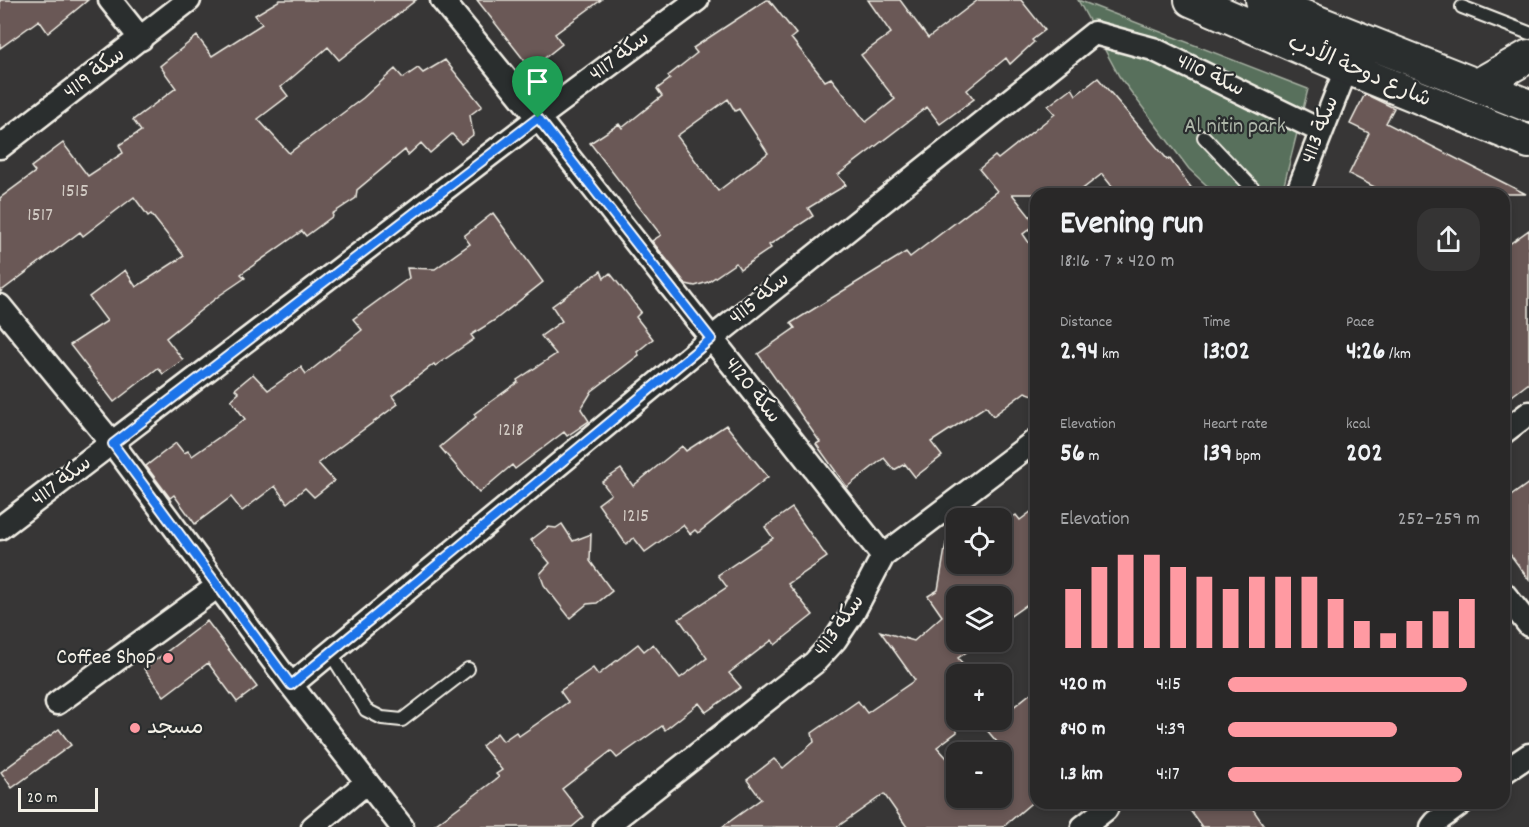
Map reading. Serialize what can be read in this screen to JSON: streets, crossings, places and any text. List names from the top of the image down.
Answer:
{
  "streets": {
    "main road": ["شارع دوحة الأدب"],
    "street": [
      "سكة 4117",
      "سكة 4119",
      "سكة 4110",
      "سكة 4113",
      "سكة 4115",
      "سكة 4120"
    ]
  },
  "crossings": [
    ["سكة 4117", "سكة 4120"],
    ["شارع دوحة الأدب", "سكة 4113"],
    ["سكة 4110", "سكة 4113"],
    ["سكة 4110", "سكة 4115"],
    ["سكة 4113", "سكة 4120"],
    ["سكة 4115", "سكة 4120"]
  ],
  "parks": ["Al nitin park"],
  "places": ["Coffee Shop", "مسجد"],
  "house_numbers": [
    "1515",
    "1517",
    "1218",
    "1215"
  ],
  "scale_bar": "20 m",
  "page": {
    "heading": ["Evening run", "18:16 · 7 × 420 m"],
    "stats": [
      ["Distance", "2.94 km"],
      ["Time", "13:02"],
      ["Pace", "4:26 /km"],
      ["Elevation", "56 m"],
      ["Heart rate", "139 bpm"],
      ["kcal", "202"]
    ],
    "chart": ["Elevation", "252–259 m"],
    "map_buttons": ["+", "−"],
    "list": [
      {
        "name": "420 m",
        "note": "4:15"
      },
      {
        "name": "840 m",
        "note": "4:39"
      },
      {
        "name": "1.3 km",
        "note": "4:17"
      }
    ],
    "scale": "20 m"
  }
}
